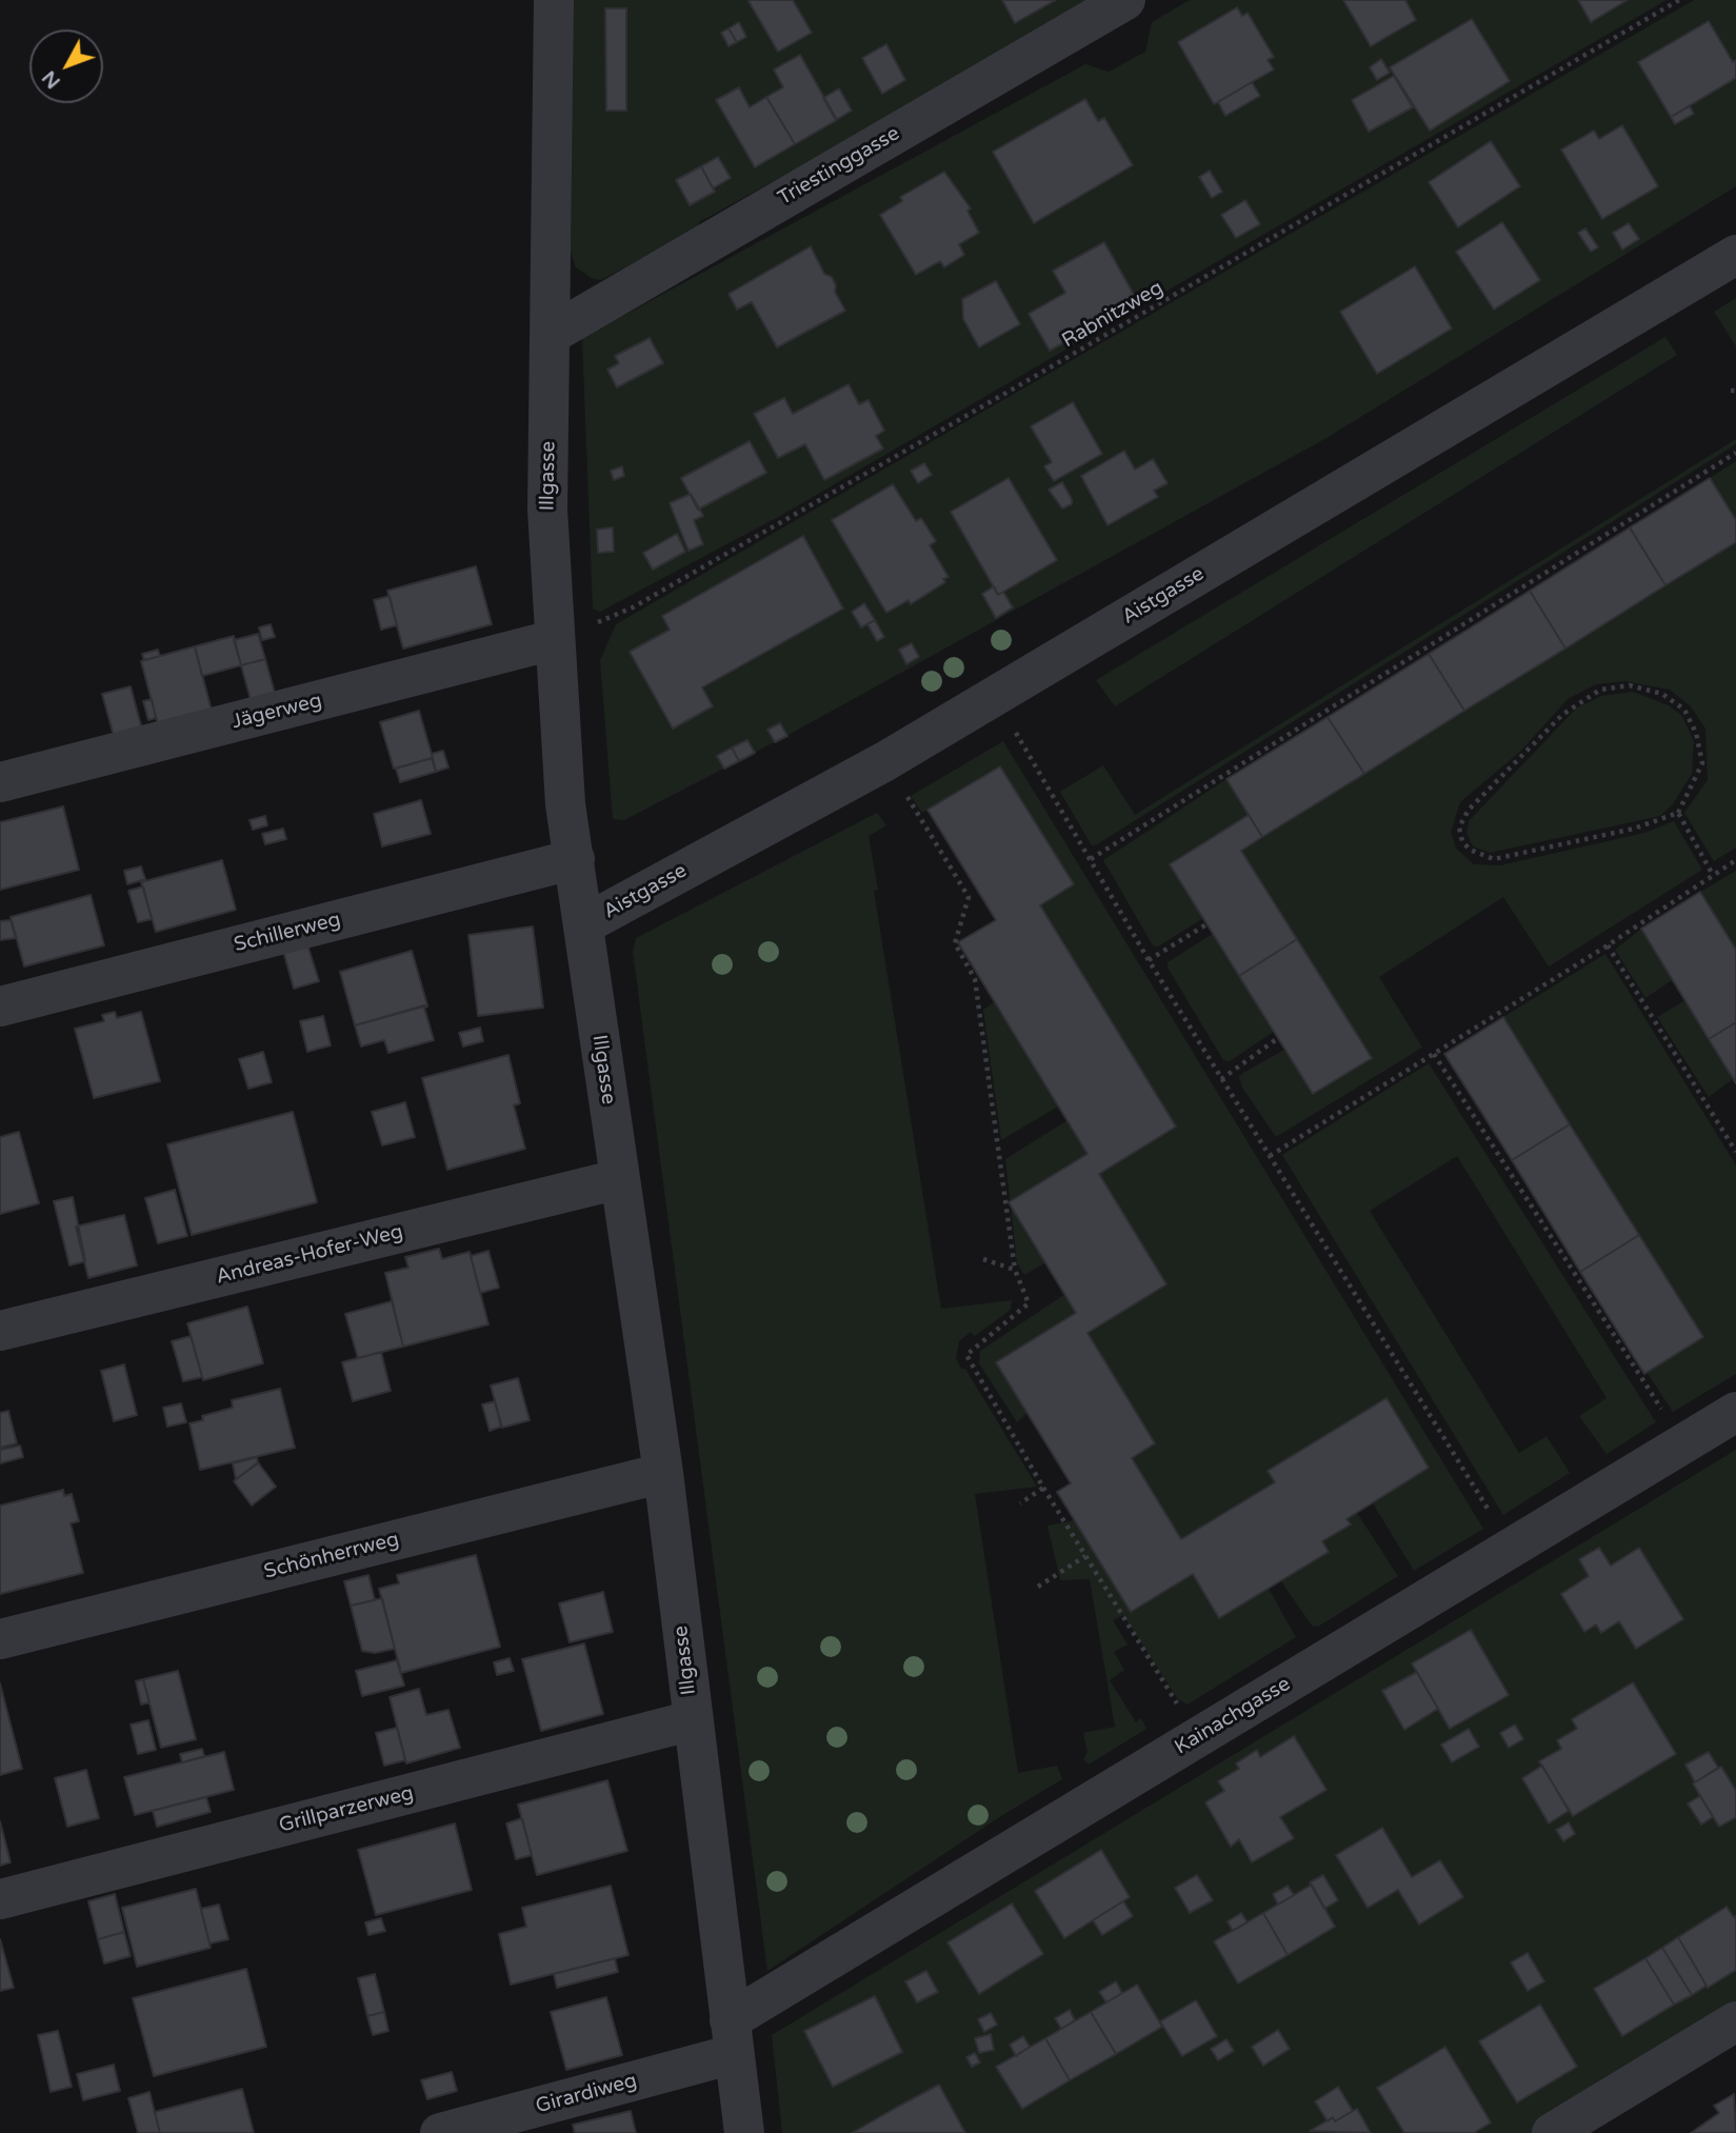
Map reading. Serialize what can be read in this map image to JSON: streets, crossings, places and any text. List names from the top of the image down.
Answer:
{
  "streets": {
    "street": [
      "Triestinggasse",
      "Illgasse",
      "Aistgasse",
      "Jägerweg",
      "Schillerweg",
      "Andreas-Hofer-Weg",
      "Schönherrweg",
      "Kainachgasse",
      "Grillparzerweg",
      "Girardiweg"
    ],
    "path": ["Rabnitzweg"]
  },
  "crossings": [
    ["Triestinggasse", "Illgasse"],
    ["Rabnitzweg", "Illgasse"],
    ["Rabnitzweg", "Jägerweg"],
    ["Illgasse", "Aistgasse"],
    ["Illgasse", "Jägerweg"],
    ["Illgasse", "Schillerweg"],
    ["Illgasse", "Andreas-Hofer-Weg"],
    ["Illgasse", "Schönherrweg"],
    ["Illgasse", "Kainachgasse"],
    ["Illgasse", "Grillparzerweg"],
    ["Illgasse", "Girardiweg"],
    ["Kainachgasse", "Girardiweg"]
  ],
  "north": "bottom left"
}
